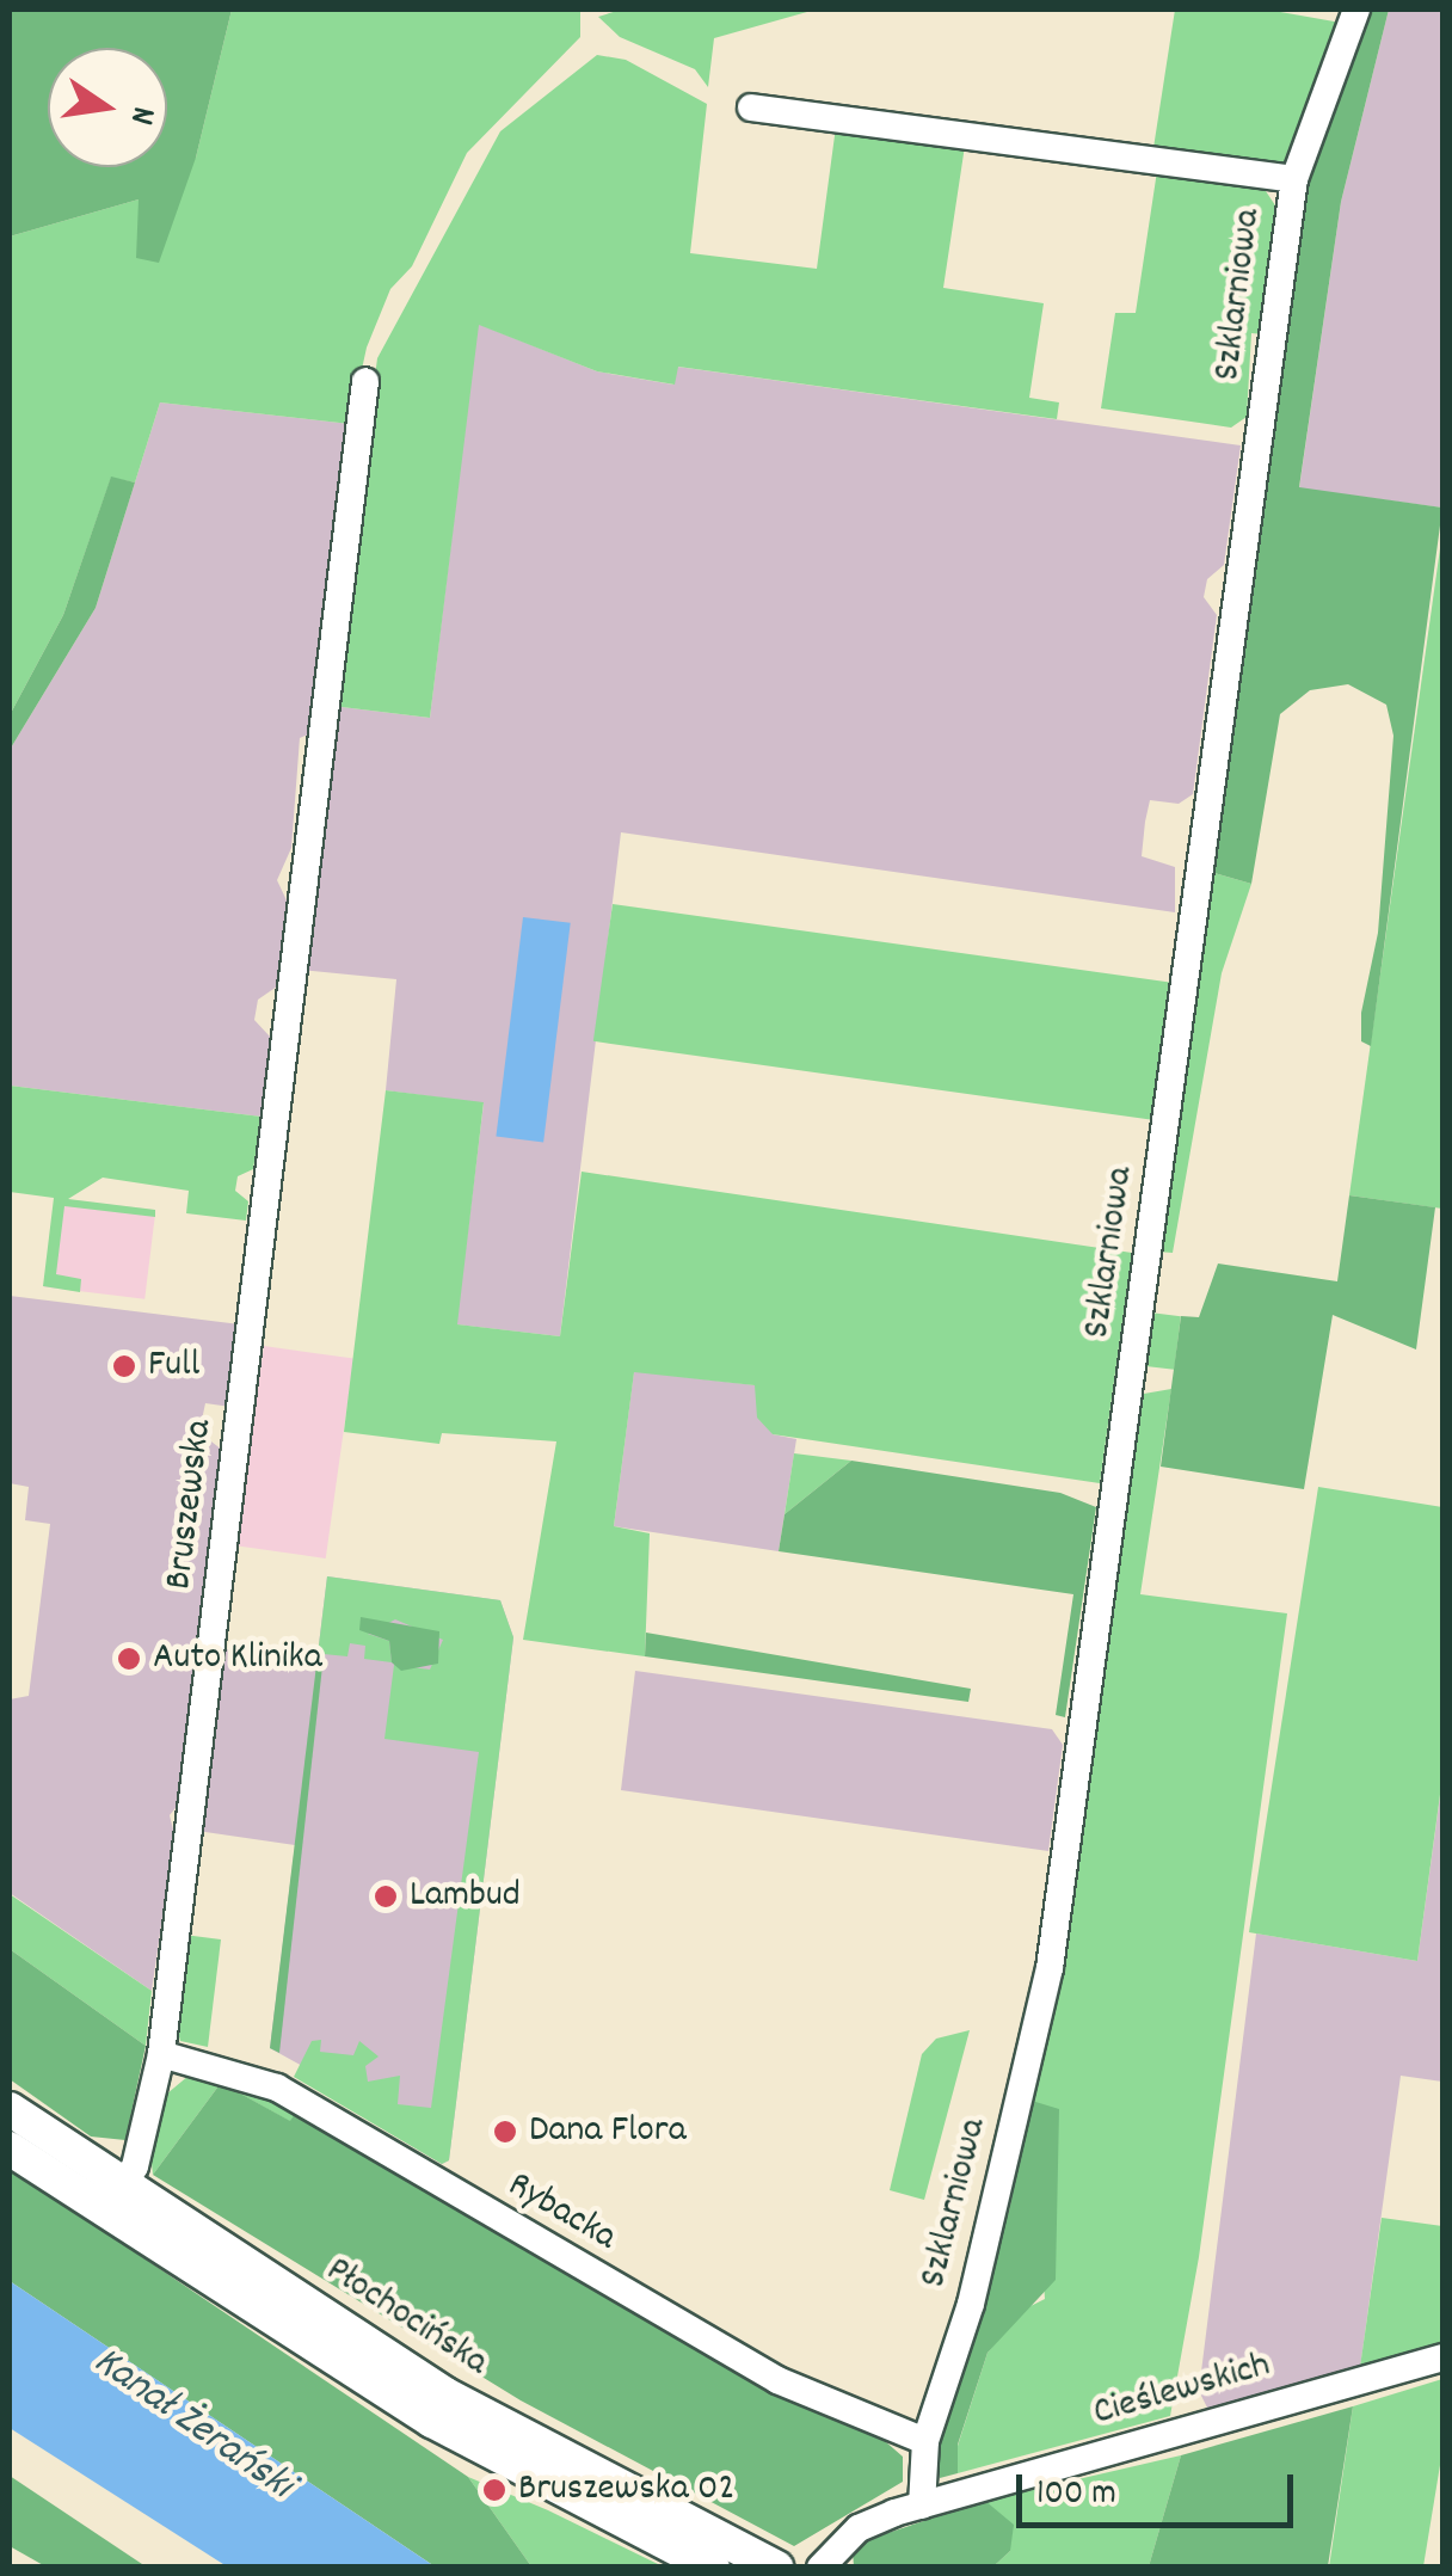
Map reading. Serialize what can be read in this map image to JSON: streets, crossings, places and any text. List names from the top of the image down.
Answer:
{
  "streets": {
    "main road": ["Płochocińska"],
    "street": [
      "Szklarniowa",
      "Bruszewska",
      "Rybacka",
      "Cieślewskich"
    ]
  },
  "crossings": [
    ["Szklarniowa", "Rybacka"],
    ["Szklarniowa", "Cieślewskich"],
    ["Bruszewska", "Rybacka"],
    ["Bruszewska", "Płochocińska"]
  ],
  "water": ["Kanał Żerański"],
  "places": [
    "Full",
    "Auto Klinika",
    "Lambud",
    "Dana Flora",
    "Bruszewska 02"
  ],
  "scale_bar": "100 m",
  "north": "right"
}
